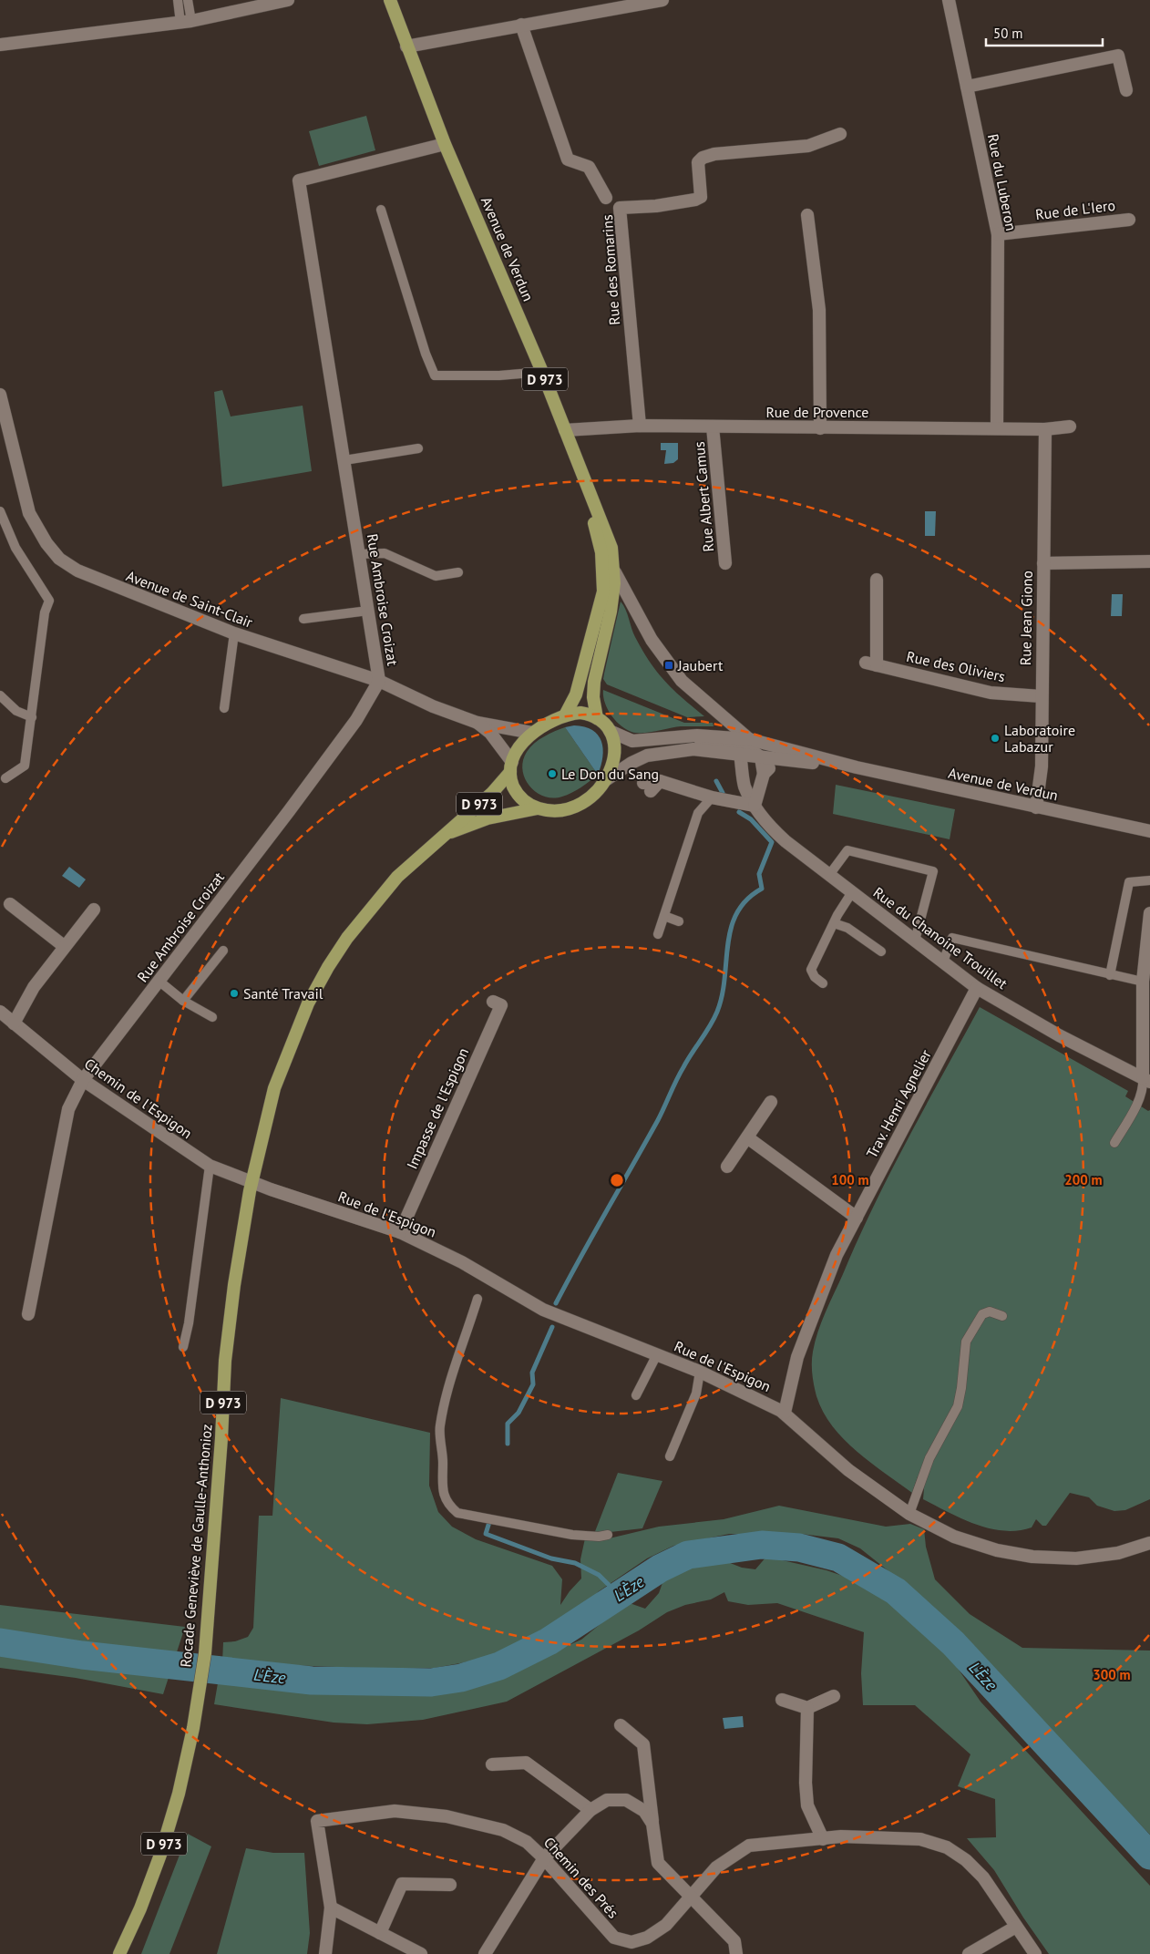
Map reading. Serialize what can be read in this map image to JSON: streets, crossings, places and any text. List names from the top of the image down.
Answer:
{
  "streets": {
    "main road": ["Avenue de Verdun", "D 973", "Rocade Geneviève de Gaulle-Anthonioz"],
    "street": [
      "Rue du Luberon",
      "Rue de L'Iero",
      "Rue des Romarins",
      "Rue de Provence",
      "Rue Albert Camus",
      "Avenue de Saint-Clair",
      "Rue Ambroise Croizat",
      "Rue Jean Giono",
      "Rue des Oliviers",
      "Rue du Chanoine Trouillet",
      "Chemin de l'Espigon",
      "Trav. Henri Agnelier",
      "Impasse de l'Espigon",
      "Rue de l'Espigon",
      "Chemin des Prés"
    ]
  },
  "crossings": [
    ["Rue du Luberon", "Rue de L'Iero"],
    ["Rue du Luberon", "Rue de Provence"],
    ["Avenue de Verdun", "D 973"],
    ["Avenue de Verdun", "Rue de Provence"],
    ["Avenue de Verdun", "Avenue de Saint-Clair"],
    ["Avenue de Verdun", "Rue Ambroise Croizat"],
    ["Avenue de Verdun", "Rue Jean Giono"],
    ["Avenue de Verdun", "Rue du Chanoine Trouillet"],
    ["Avenue de Verdun", "Rocade Geneviève de Gaulle-Anthonioz"],
    ["Rue des Romarins", "Rue de Provence"],
    ["Rue de Provence", "Rue Albert Camus"],
    ["Rue de Provence", "Rue Jean Giono"],
    ["Avenue de Saint-Clair", "Rue Ambroise Croizat"],
    ["Avenue de Saint-Clair", "Rocade Geneviève de Gaulle-Anthonioz"],
    ["Rue Ambroise Croizat", "Chemin de l'Espigon"],
    ["Rue Jean Giono", "Rue des Oliviers"],
    ["Rue du Chanoine Trouillet", "Trav. Henri Agnelier"],
    ["Chemin de l'Espigon", "Rue de l'Espigon"],
    ["Trav. Henri Agnelier", "Rue de l'Espigon"],
    ["Impasse de l'Espigon", "Rue de l'Espigon"]
  ],
  "water": ["L'Èze"],
  "places": {
    "transit": ["Jaubert"],
    "other": ["Laboratoire Labazur", "Le Don du Sang", "Santé Travail"]
  },
  "scale_bar": "50 m",
  "rings": ["100 m", "200 m", "300 m"]
}
